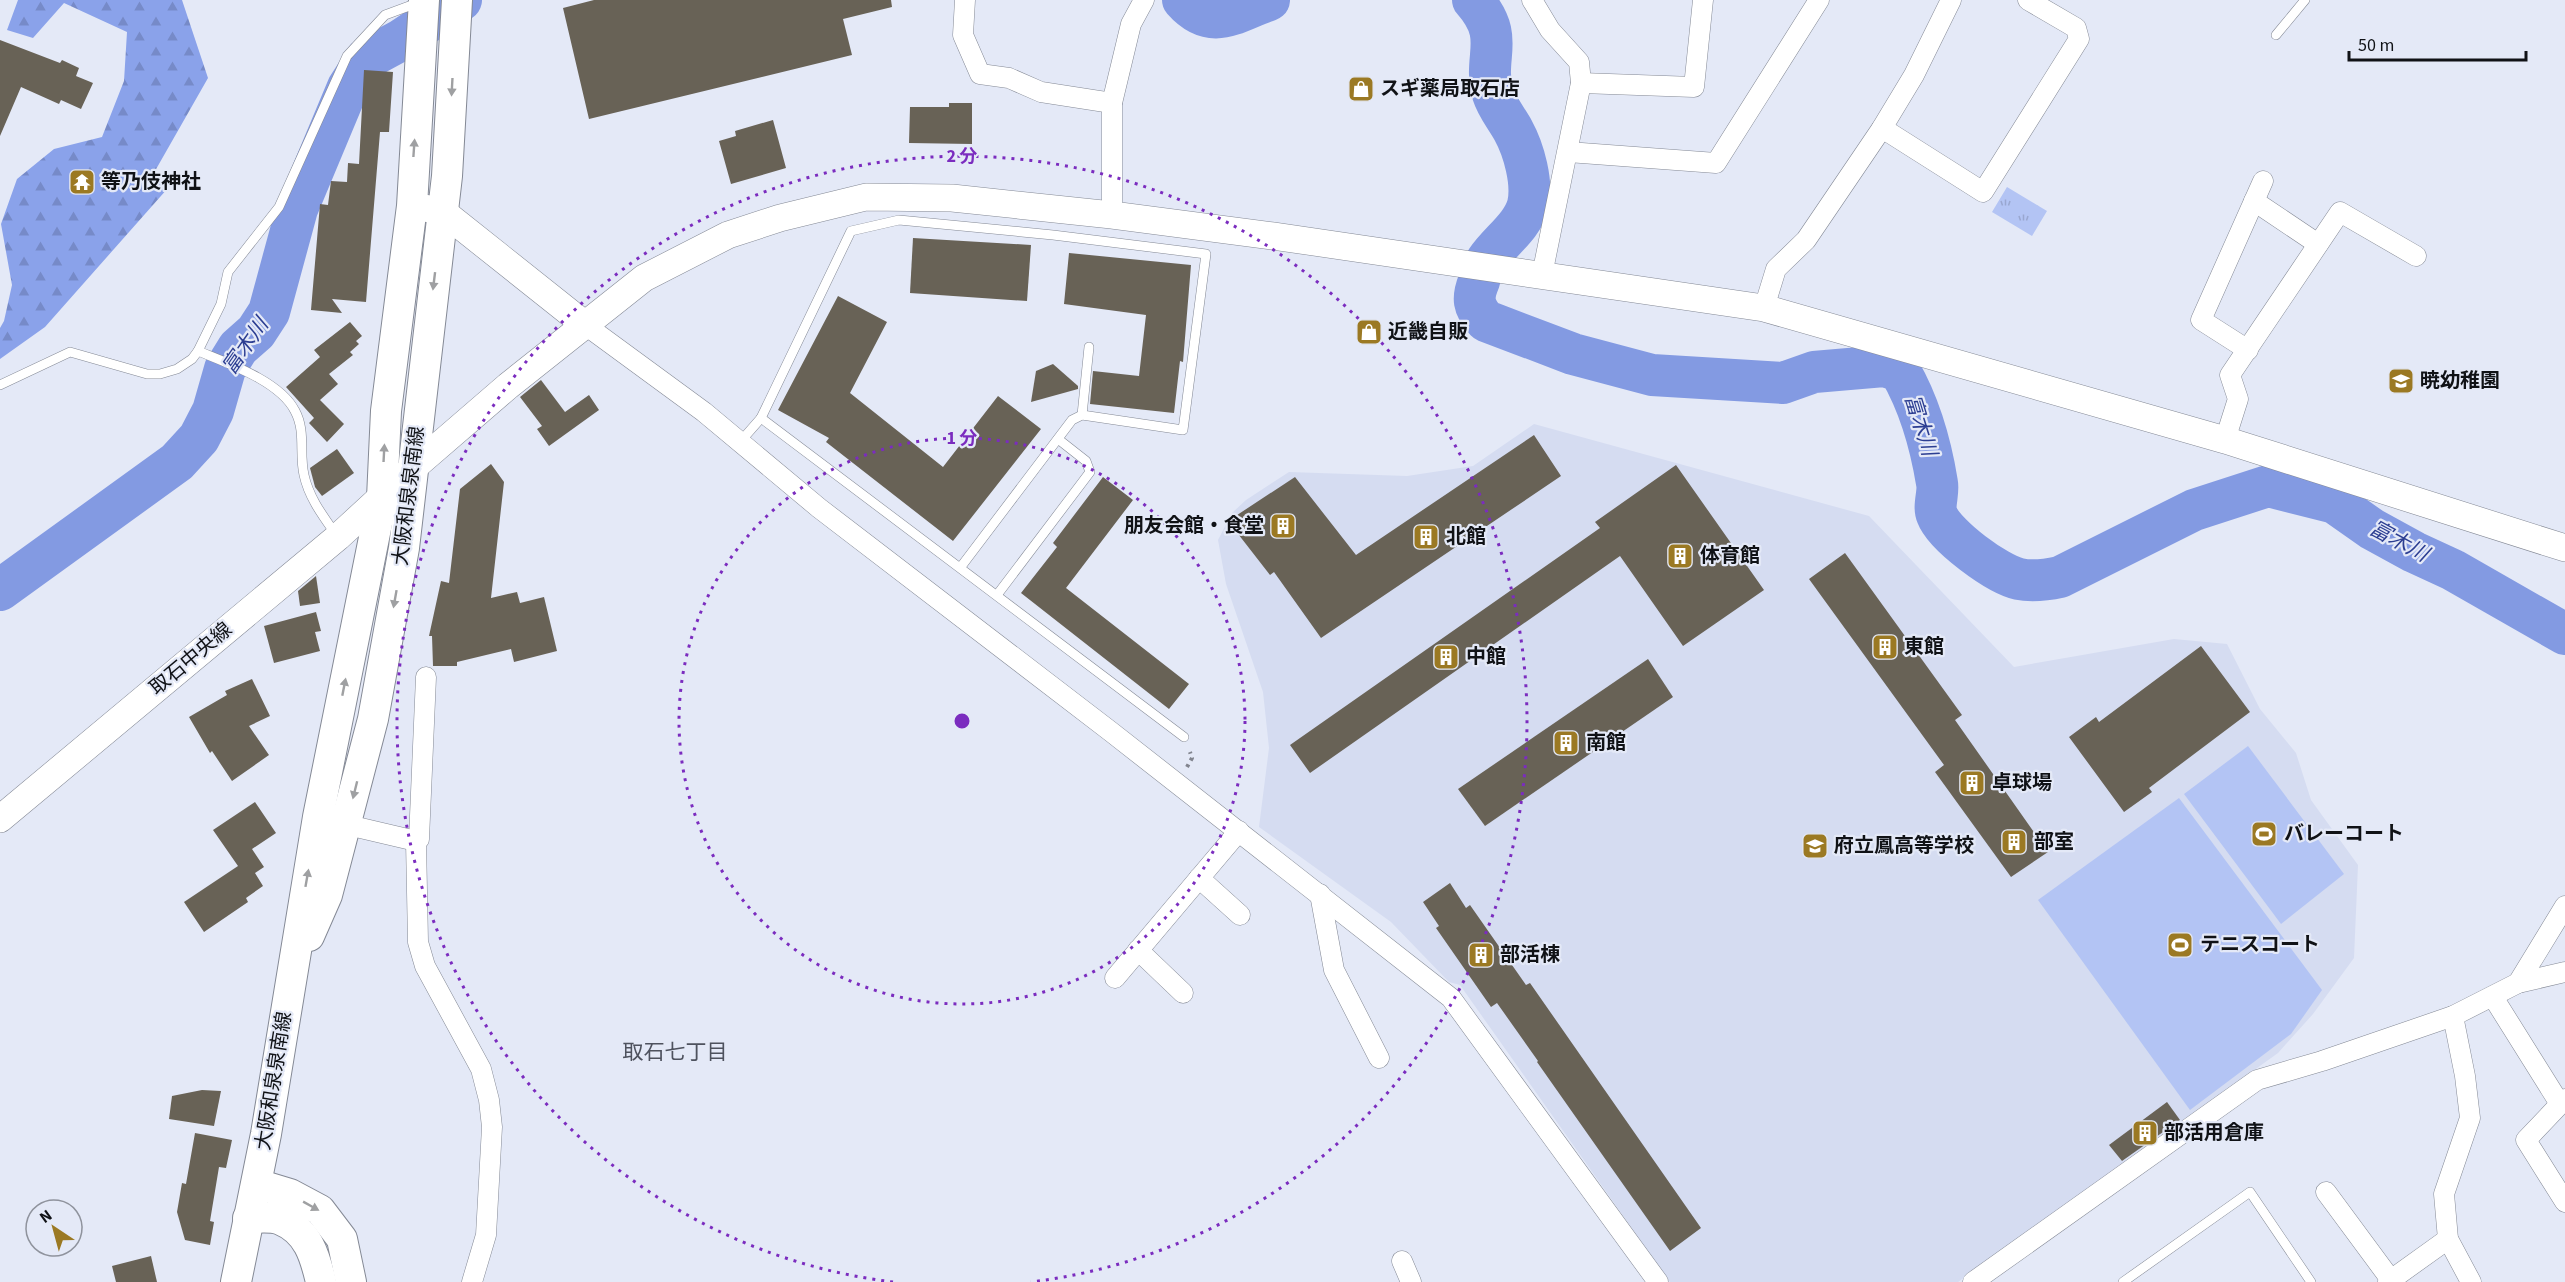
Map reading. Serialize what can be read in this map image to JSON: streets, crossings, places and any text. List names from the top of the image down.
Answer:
{
  "streets": {
    "main road": ["大阪和泉泉南線"],
    "street": ["取石中央線"]
  },
  "crossings": [
    ["大阪和泉泉南線", "取石中央線"]
  ],
  "districts": ["取石七丁目"],
  "water": ["富木川"],
  "places": {
    "shop": ["スギ薬局取石店", "近畿自販"],
    "temple": ["等乃伎神社"],
    "school or university": ["暁幼稚園", "府立鳳高等学校"],
    "building": [
      "朋友会館・食堂",
      "北館",
      "体育館",
      "東館",
      "中館",
      "南館",
      "卓球場",
      "部室",
      "部活棟",
      "部活用倉庫"
    ],
    "sports": ["バレーコート", "テニスコート"]
  },
  "scale_bar": "50 m",
  "north": "top left",
  "rings": ["2 分", "1 分"]
}
